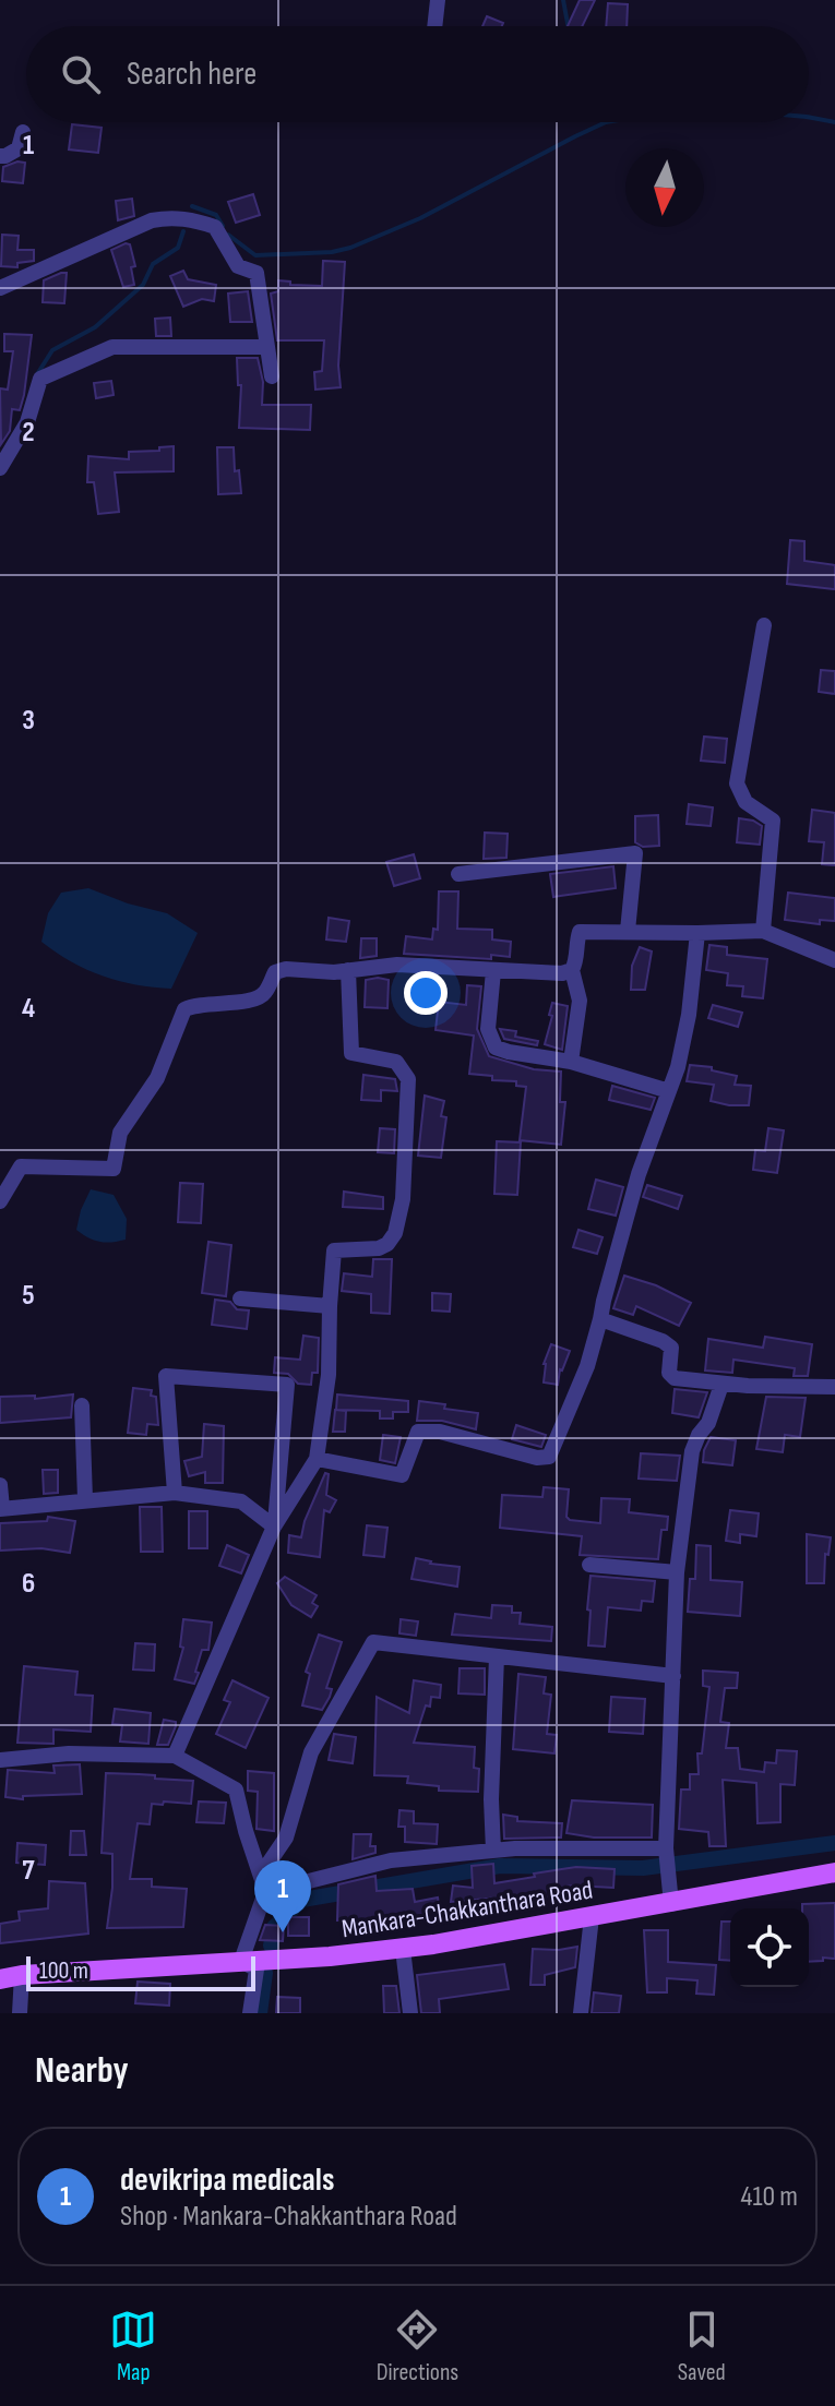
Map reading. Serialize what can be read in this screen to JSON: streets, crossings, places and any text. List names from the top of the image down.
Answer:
{
  "streets": {
    "main road": ["Mankara-Chakkanthara Road"]
  },
  "scale_bar": "100 m",
  "north": "bottom",
  "page": {
    "search": "Search here",
    "pins": "1",
    "scale": "100 m",
    "heading": "Nearby",
    "list": [
      {
        "mark": "1",
        "name": "devikripa medicals",
        "note": "Shop · Mankara-Chakkanthara Road",
        "value": "410 m"
      }
    ],
    "nav": ["Map", "Directions", "Saved"]
  },
  "grid": {
    "rows": [
      "1",
      "2",
      "3",
      "4",
      "5",
      "6",
      "7"
    ]
  }
}
